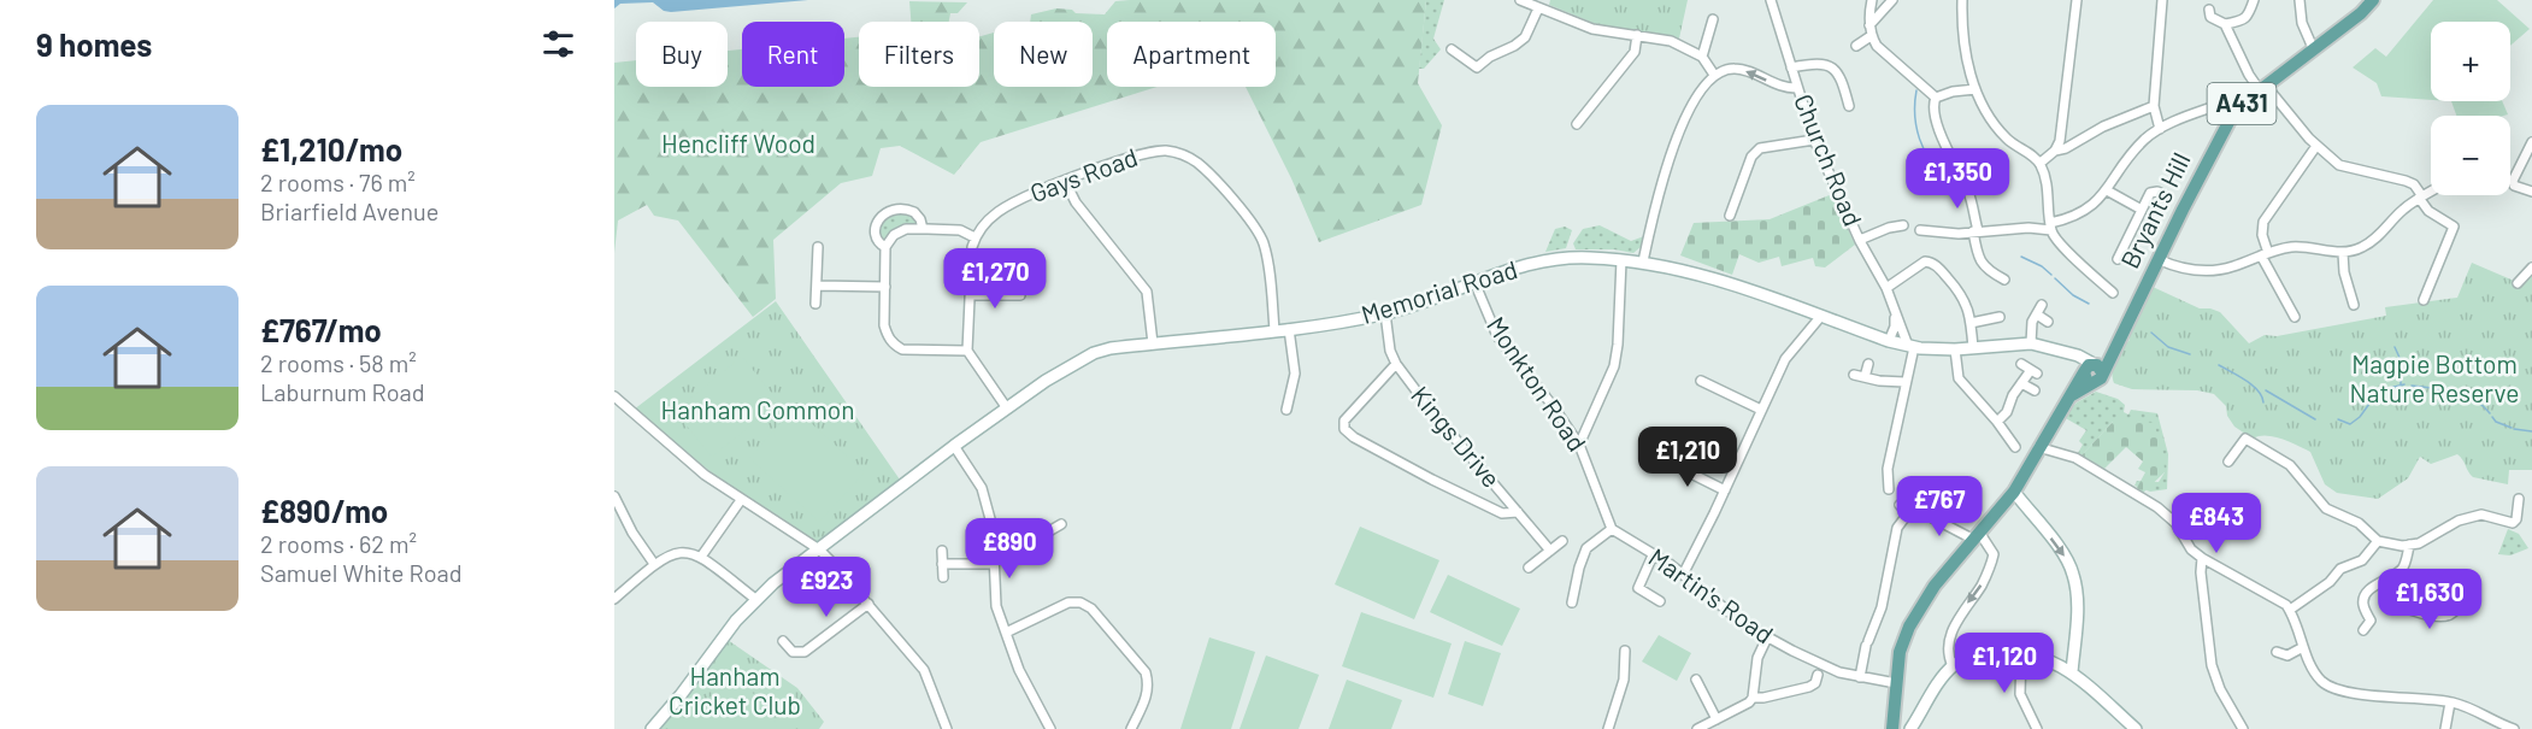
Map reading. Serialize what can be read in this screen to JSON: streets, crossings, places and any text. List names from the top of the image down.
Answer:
{
  "streets": {
    "main road": ["A431", "Bryants Hill"],
    "street": [
      "Church Road",
      "Gays Road",
      "Memorial Road",
      "Monkton Road",
      "Kings Drive",
      "Martin's Road"
    ]
  },
  "crossings": [
    ["Church Road", "Memorial Road"],
    ["Gays Road", "Memorial Road"],
    ["Bryants Hill", "Memorial Road"],
    ["Memorial Road", "Monkton Road"],
    ["Memorial Road", "Kings Drive"],
    ["Monkton Road", "Martin's Road"]
  ],
  "parks": [
    "Hencliff Wood",
    "Magpie Bottom Nature Reserve",
    "Hanham Common",
    "Hanham Cricket Club"
  ],
  "page": {
    "heading": "9 homes",
    "map_buttons": ["+", "−"],
    "chip": [
      "Buy",
      "Rent",
      "Filters",
      "New",
      "Apartment"
    ],
    "list": [
      {
        "name": "£1,210/mo",
        "note": "2 rooms · 76 m² · Briarfield Avenue"
      },
      {
        "name": "£767/mo",
        "note": "2 rooms · 58 m² · Laburnum Road"
      },
      {
        "name": "£890/mo",
        "note": "2 rooms · 62 m² · Samuel White Road"
      }
    ],
    "price": [
      "£1,350",
      "£1,270",
      "£1,210",
      "£767",
      "£843",
      "£890",
      "£923",
      "£1,630",
      "£1,120"
    ]
  }
}
